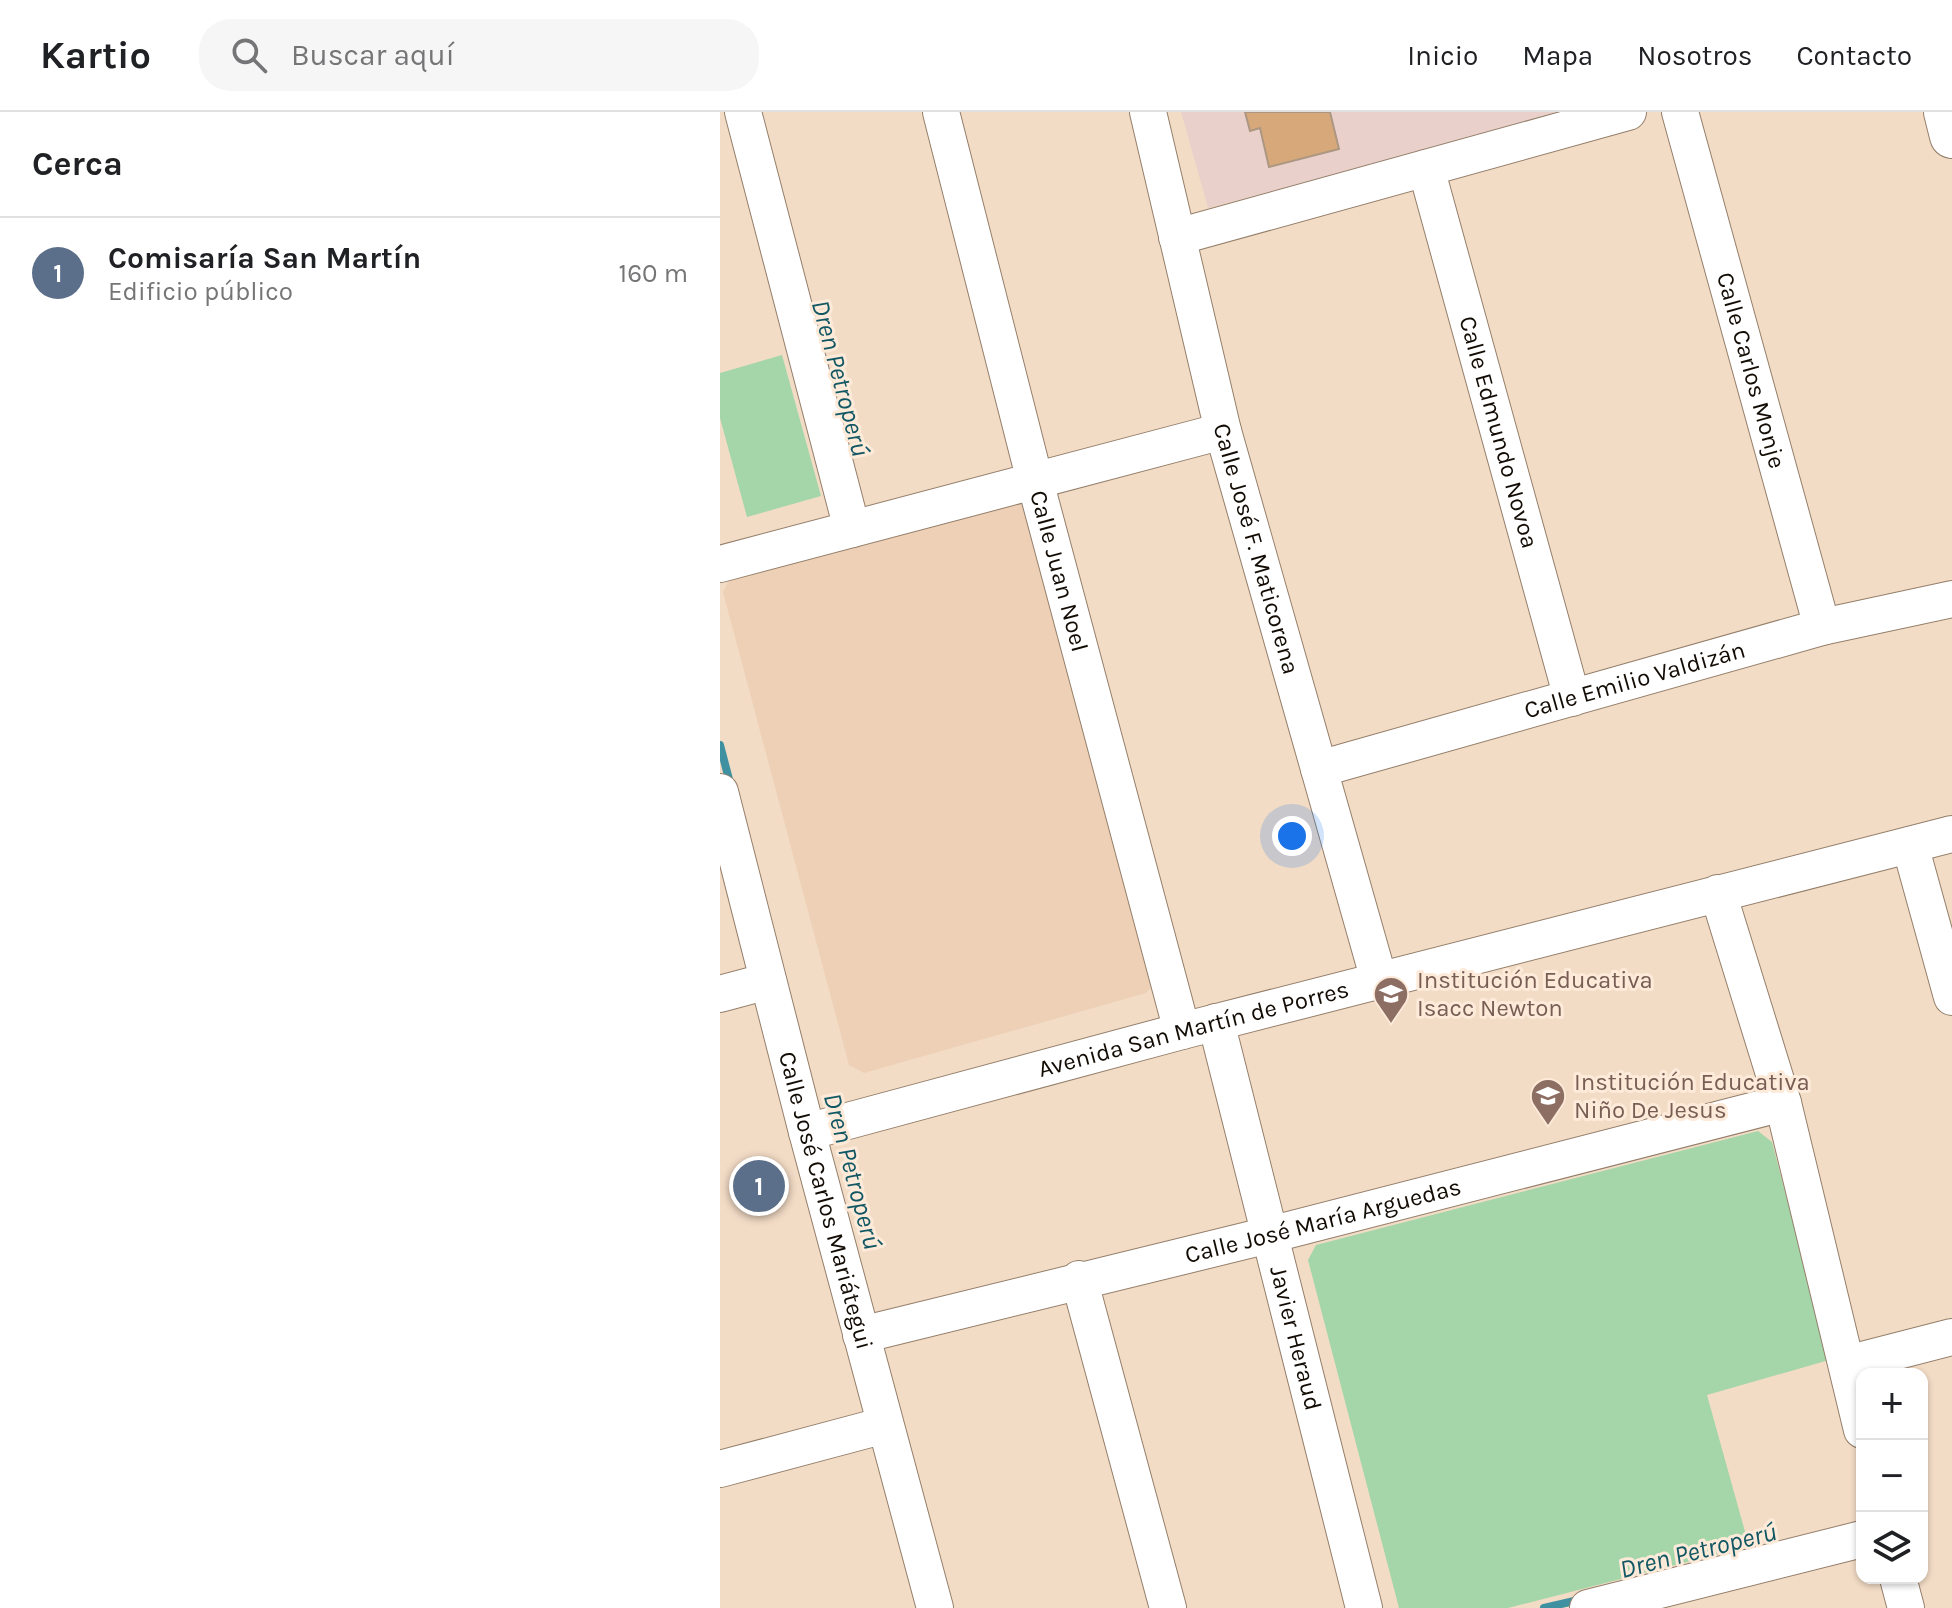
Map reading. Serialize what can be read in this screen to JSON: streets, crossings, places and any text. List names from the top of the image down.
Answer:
{
  "streets": {
    "street": [
      "Calle Carlos Monje",
      "Calle Edmundo Novoa",
      "Calle José F. Maticorena",
      "Calle Juan Noel",
      "Calle Emilio Valdizán",
      "Avenida San Martín de Porres",
      "Calle José Carlos Mariátegui",
      "Calle José María Arguedas",
      "Javier Heraud"
    ]
  },
  "crossings": [
    ["Calle Carlos Monje", "Calle Emilio Valdizán"],
    ["Calle Edmundo Novoa", "Calle Emilio Valdizán"],
    ["Calle José F. Maticorena", "Calle Emilio Valdizán"],
    ["Calle José F. Maticorena", "Avenida San Martín de Porres"],
    ["Calle Juan Noel", "Avenida San Martín de Porres"],
    ["Calle Juan Noel", "Javier Heraud"],
    ["Avenida San Martín de Porres", "Calle José Carlos Mariátegui"],
    ["Avenida San Martín de Porres", "Javier Heraud"],
    ["Calle José Carlos Mariátegui", "Calle José María Arguedas"],
    ["Calle José María Arguedas", "Javier Heraud"]
  ],
  "water": ["Dren Petroperú"],
  "places": {
    "school or university": ["Institución Educativa Isacc Newton", "Institución Educativa Niño De Jesus"]
  },
  "page": {
    "header": "Kartio",
    "search": "Buscar aquí",
    "nav": [
      "Inicio",
      "Mapa",
      "Nosotros",
      "Contacto"
    ],
    "heading": "Cerca",
    "list": [
      {
        "mark": "1",
        "name": "Comisaría San Martín",
        "note": "Edificio público",
        "value": "160 m"
      }
    ],
    "pins": "1",
    "map_buttons": ["+", "−"]
  }
}
